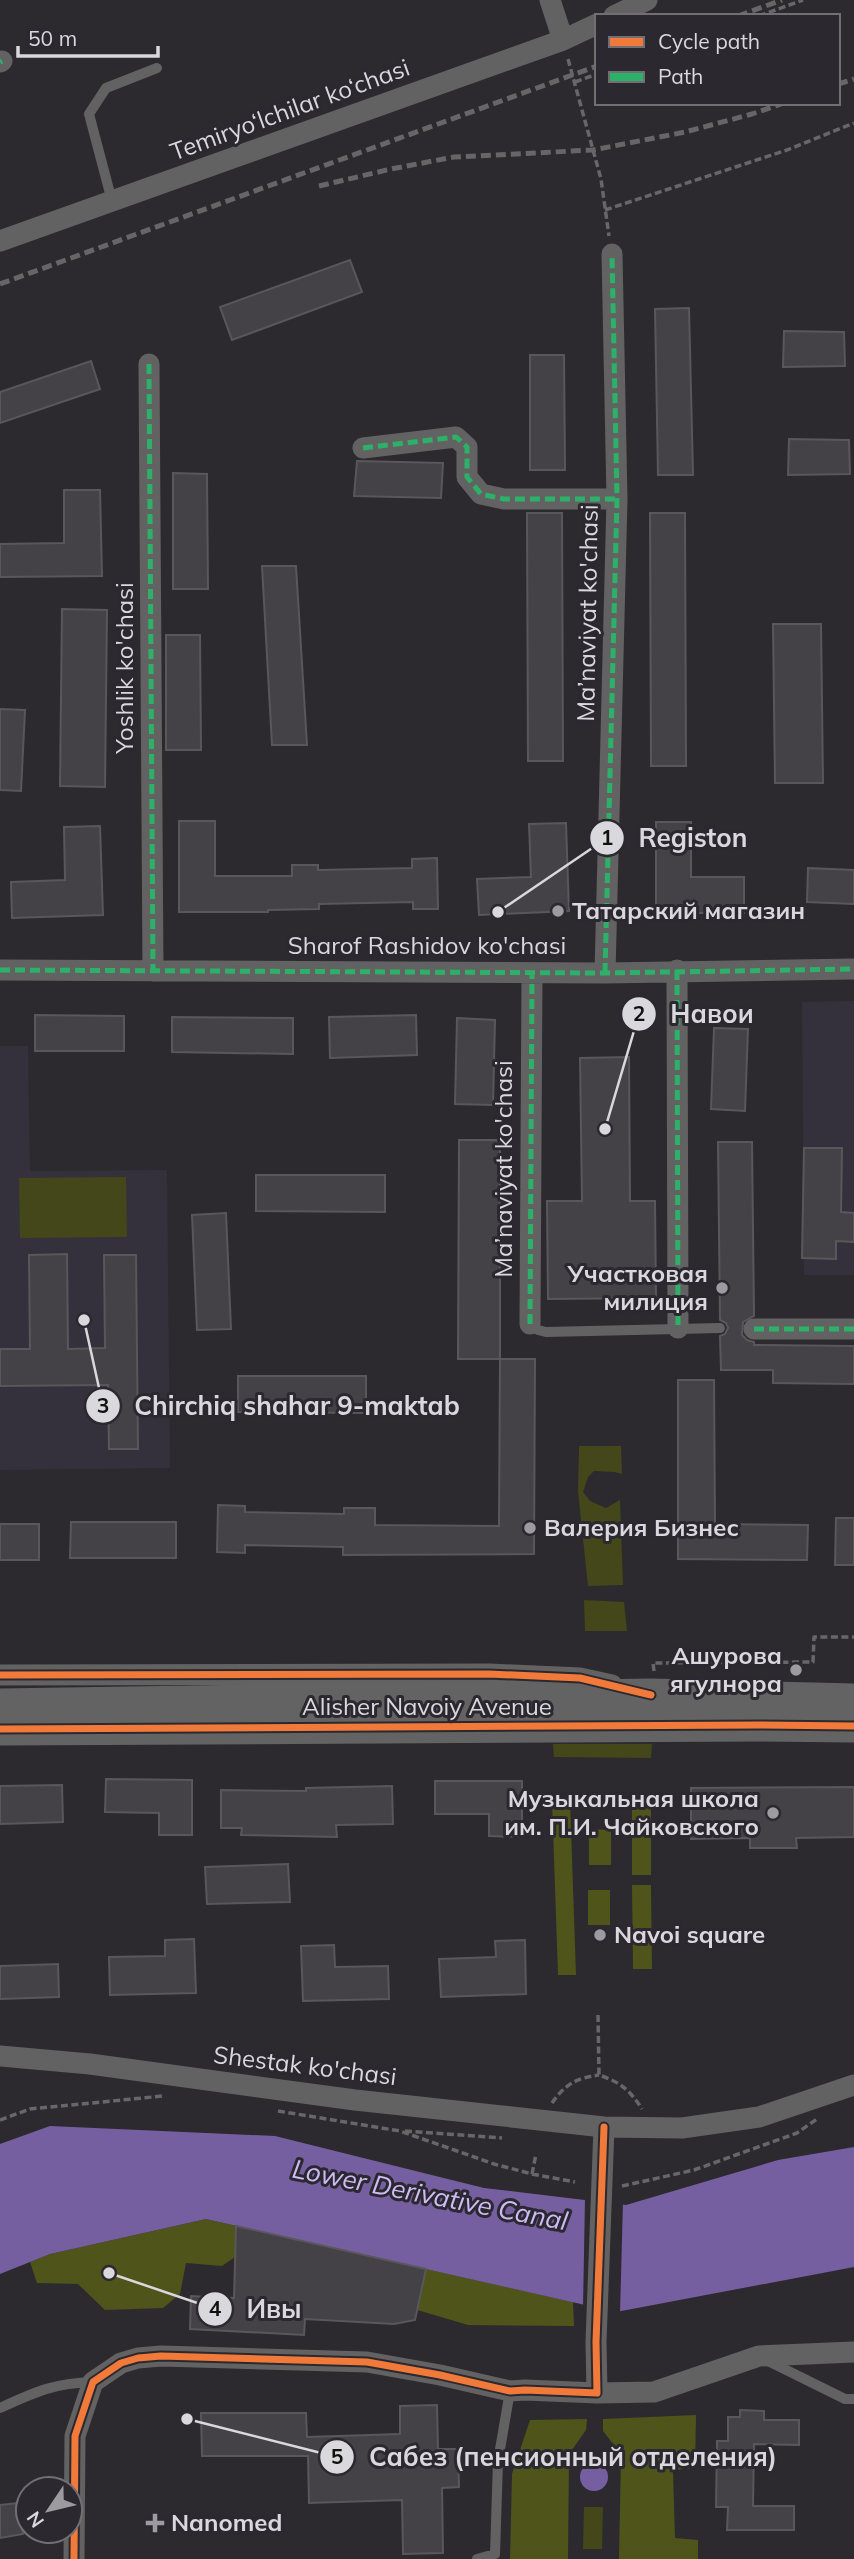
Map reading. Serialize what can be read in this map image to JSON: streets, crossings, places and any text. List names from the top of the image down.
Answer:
{
  "streets": {
    "main road": ["Alisher Navoiy Avenue"],
    "street": [
      "Temiryo‘lchilar ko‘chasi",
      "Ma’naviyat ko'chasi",
      "Yoshlik ko'chasi",
      "Sharof Rashidov ko'chasi",
      "Shestak ko'chasi"
    ]
  },
  "crossings": [
    ["Ma’naviyat ko'chasi", "Sharof Rashidov ko'chasi"],
    ["Yoshlik ko'chasi", "Sharof Rashidov ko'chasi"]
  ],
  "water": ["Lower Derivative Canal"],
  "places": {
    "other": [
      "Татарский магазин",
      "Registon",
      "Навои",
      "Участковая милиция",
      "Chirchiq shahar 9-maktab",
      "Валерия Бизнес",
      "Ашурова ягулнора",
      "Музыкальная школа им. П.И. Чайковского",
      "Navoi square",
      "Ивы",
      "Сабез (пенсионный отделения)"
    ],
    "health": ["Nanomed"]
  },
  "legend": ["Cycle path", "Path"],
  "scale_bar": "50 m",
  "north": "bottom left"
}
